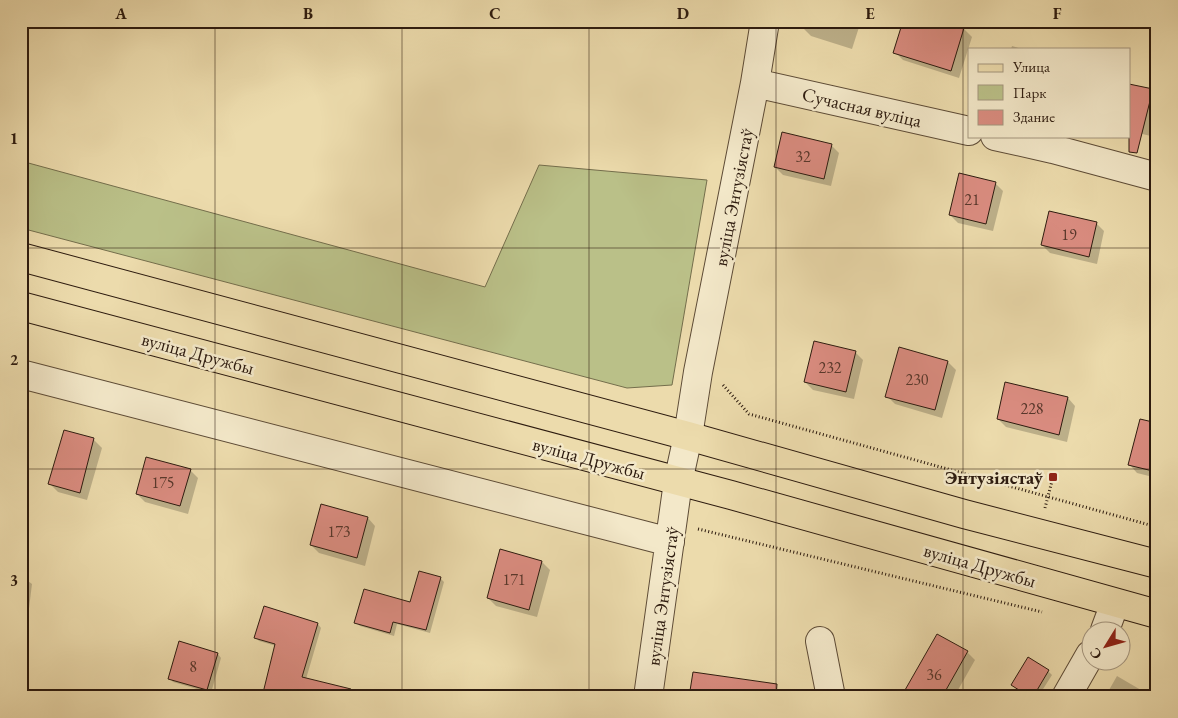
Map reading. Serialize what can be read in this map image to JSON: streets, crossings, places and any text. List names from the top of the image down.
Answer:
{
  "streets": {
    "main road": ["вуліца Дружбы"],
    "street": ["Сучасная вуліца", "вуліца Энтузіястаў"]
  },
  "crossings": [
    ["Сучасная вуліца", "вуліца Энтузіястаў"],
    ["вуліца Энтузіястаў", "вуліца Дружбы"]
  ],
  "places": {
    "transit": ["Энтузіястаў"]
  },
  "house_numbers": [
    "32",
    "21",
    "19",
    "232",
    "230",
    "228",
    "175",
    "173",
    "171",
    "8",
    "36"
  ],
  "legend": ["Улица", "Парк", "Здание"],
  "north": "bottom left",
  "grid": {
    "columns": [
      "A",
      "B",
      "C",
      "D",
      "E",
      "F"
    ],
    "rows": ["1", "2", "3"]
  }
}
